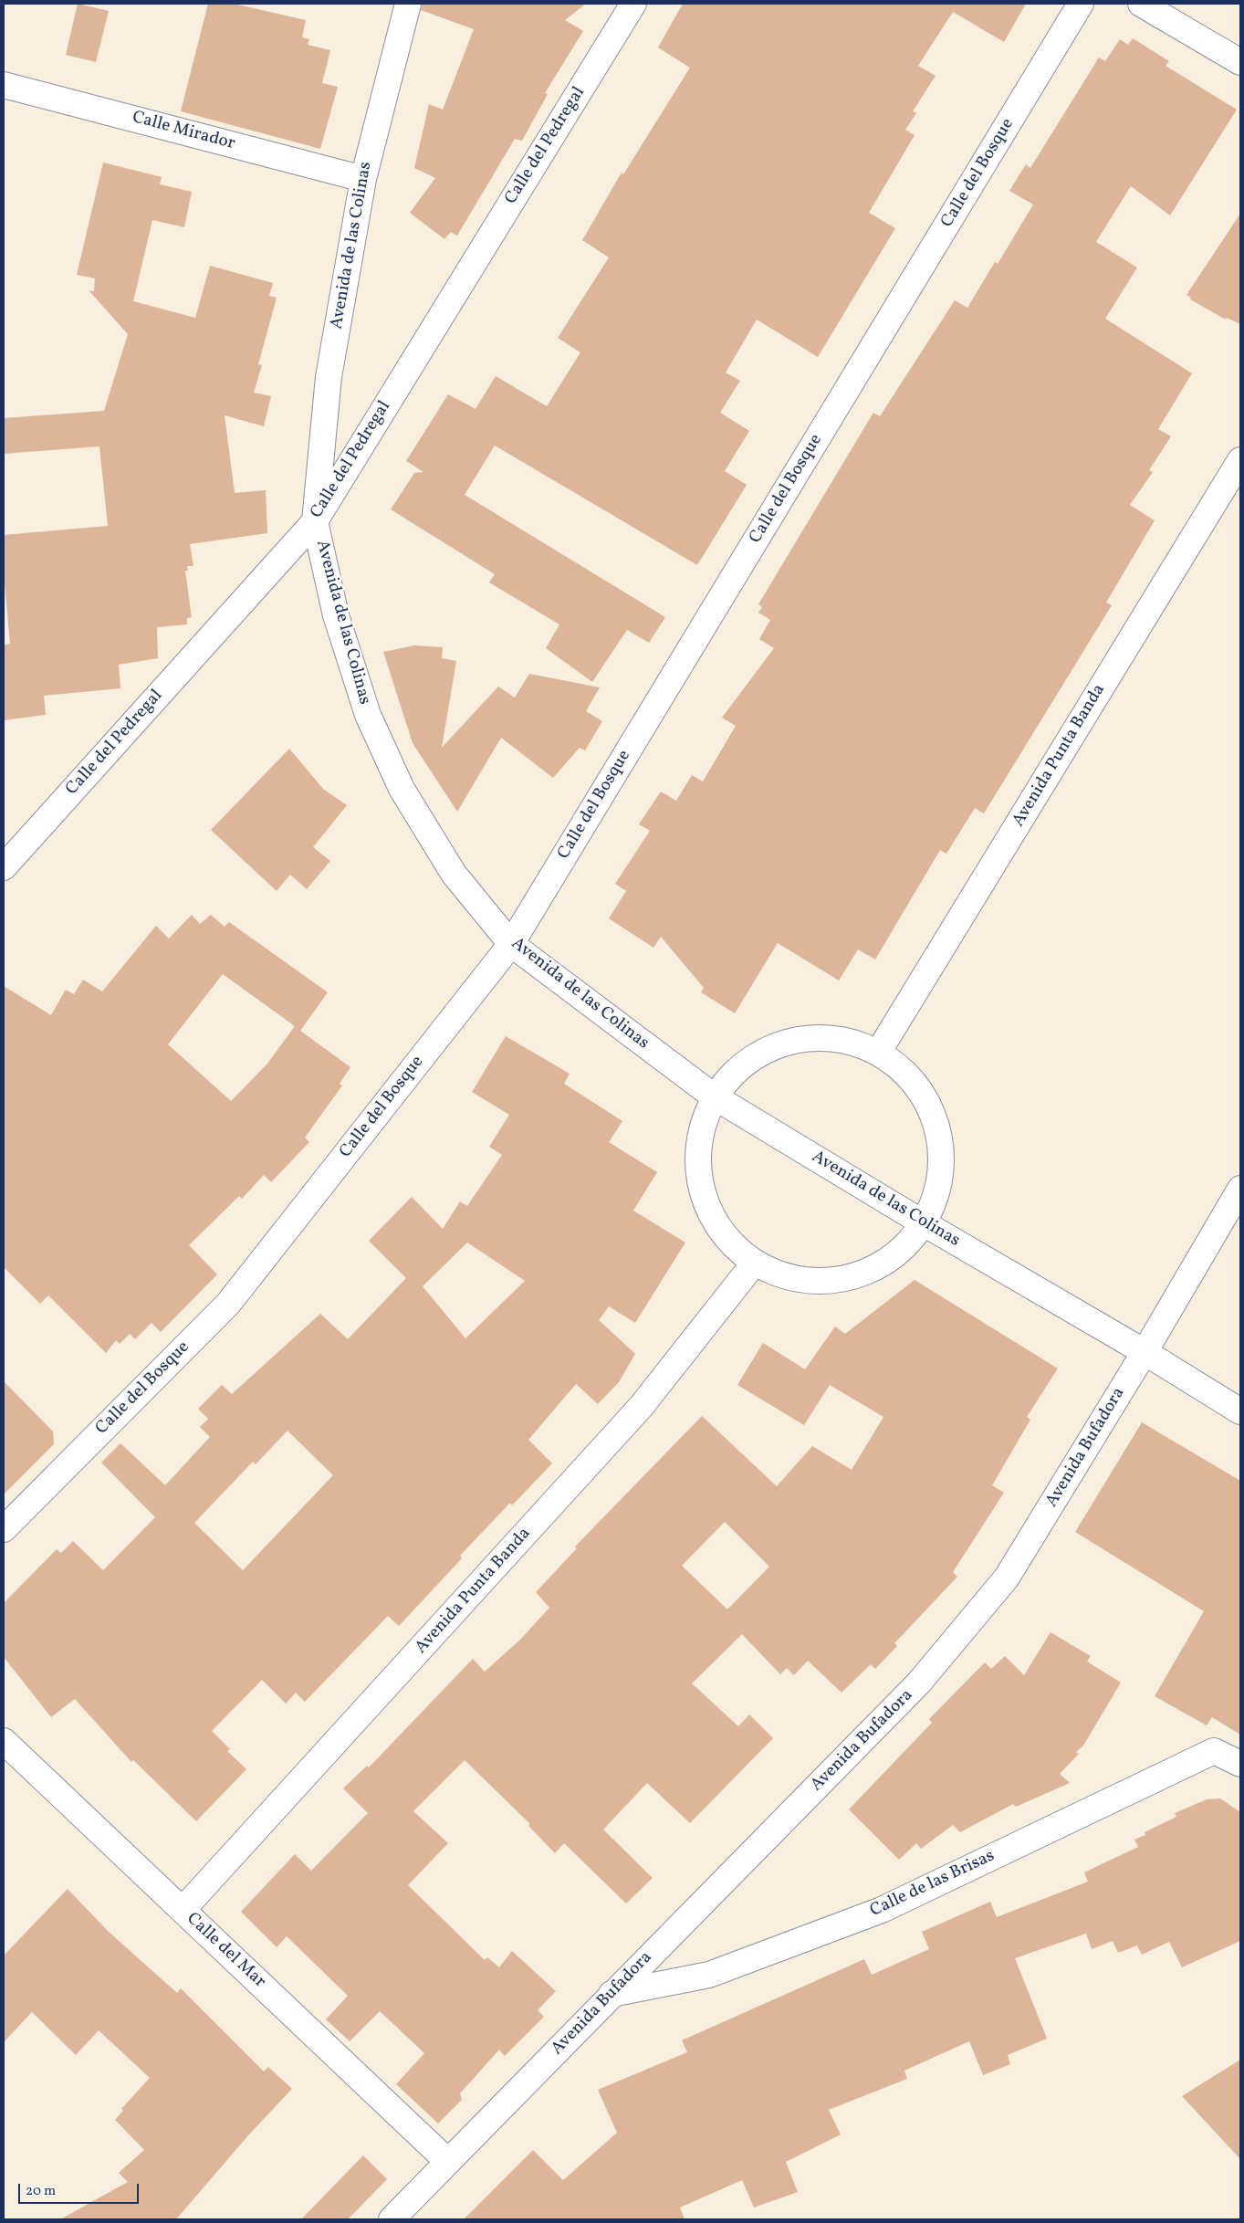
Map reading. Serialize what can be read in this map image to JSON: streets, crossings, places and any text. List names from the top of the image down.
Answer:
{
  "streets": {
    "street": [
      "Calle Mirador",
      "Calle del Pedregal",
      "Calle del Bosque",
      "Avenida de las Colinas",
      "Avenida Punta Banda",
      "Avenida Bufadora",
      "Calle de las Brisas",
      "Calle del Mar"
    ]
  },
  "crossings": [
    ["Calle Mirador", "Avenida de las Colinas"],
    ["Calle del Pedregal", "Avenida de las Colinas"],
    ["Calle del Bosque", "Avenida de las Colinas"],
    ["Avenida de las Colinas", "Avenida Bufadora"],
    ["Avenida Punta Banda", "Calle del Mar"],
    ["Avenida Bufadora", "Calle de las Brisas"],
    ["Avenida Bufadora", "Calle del Mar"]
  ],
  "scale_bar": "20 m"
}
